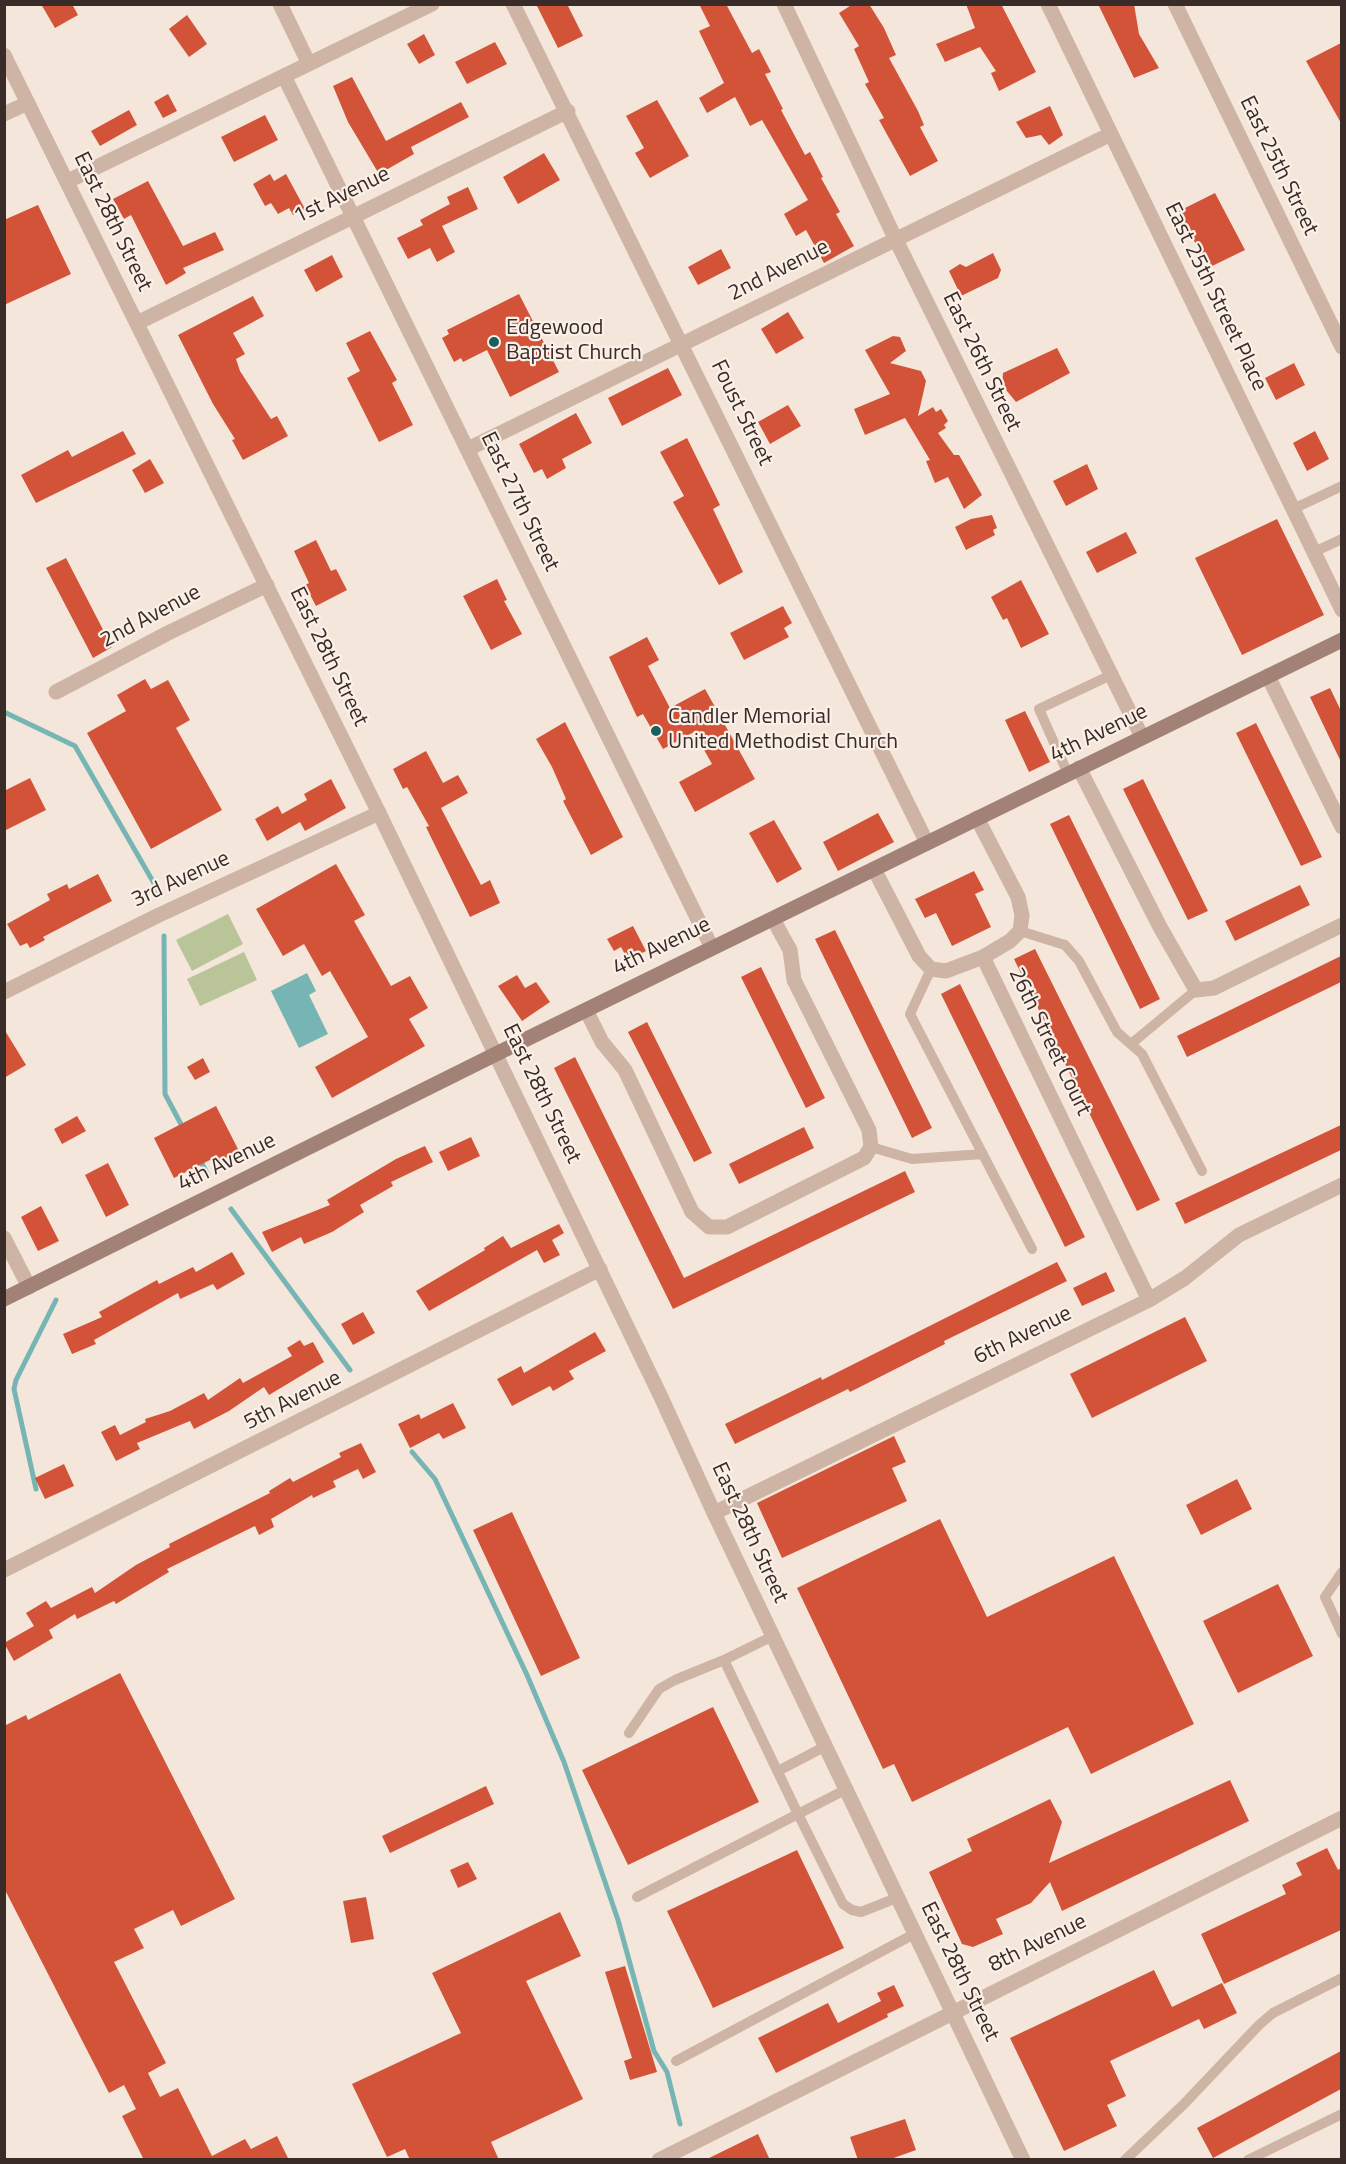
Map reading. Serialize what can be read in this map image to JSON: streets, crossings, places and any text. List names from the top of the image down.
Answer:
{
  "streets": {
    "main road": ["4th Avenue"],
    "street": [
      "East 25th Street",
      "1st Avenue",
      "East 28th Street",
      "2nd Avenue",
      "East 25th Street Place",
      "East 26th Street",
      "Foust Street",
      "East 27th Street",
      "3rd Avenue",
      "26th Street Court",
      "6th Avenue",
      "5th Avenue",
      "8th Avenue"
    ]
  },
  "crossings": [
    ["1st Avenue", "East 28th Street"],
    ["1st Avenue", "Foust Street"],
    ["1st Avenue", "East 27th Street"],
    ["East 28th Street", "2nd Avenue"],
    ["East 28th Street", "4th Avenue"],
    ["East 28th Street", "3rd Avenue"],
    ["East 28th Street", "6th Avenue"],
    ["East 28th Street", "5th Avenue"],
    ["East 28th Street", "8th Avenue"],
    ["2nd Avenue", "East 25th Street Place"],
    ["2nd Avenue", "East 26th Street"],
    ["2nd Avenue", "Foust Street"],
    ["2nd Avenue", "East 27th Street"],
    ["East 26th Street", "4th Avenue"],
    ["Foust Street", "4th Avenue"],
    ["East 27th Street", "4th Avenue"],
    ["4th Avenue", "26th Street Court"],
    ["26th Street Court", "6th Avenue"]
  ],
  "places": ["Edgewood Baptist Church", "Candler Memorial United Methodist Church"]
}
